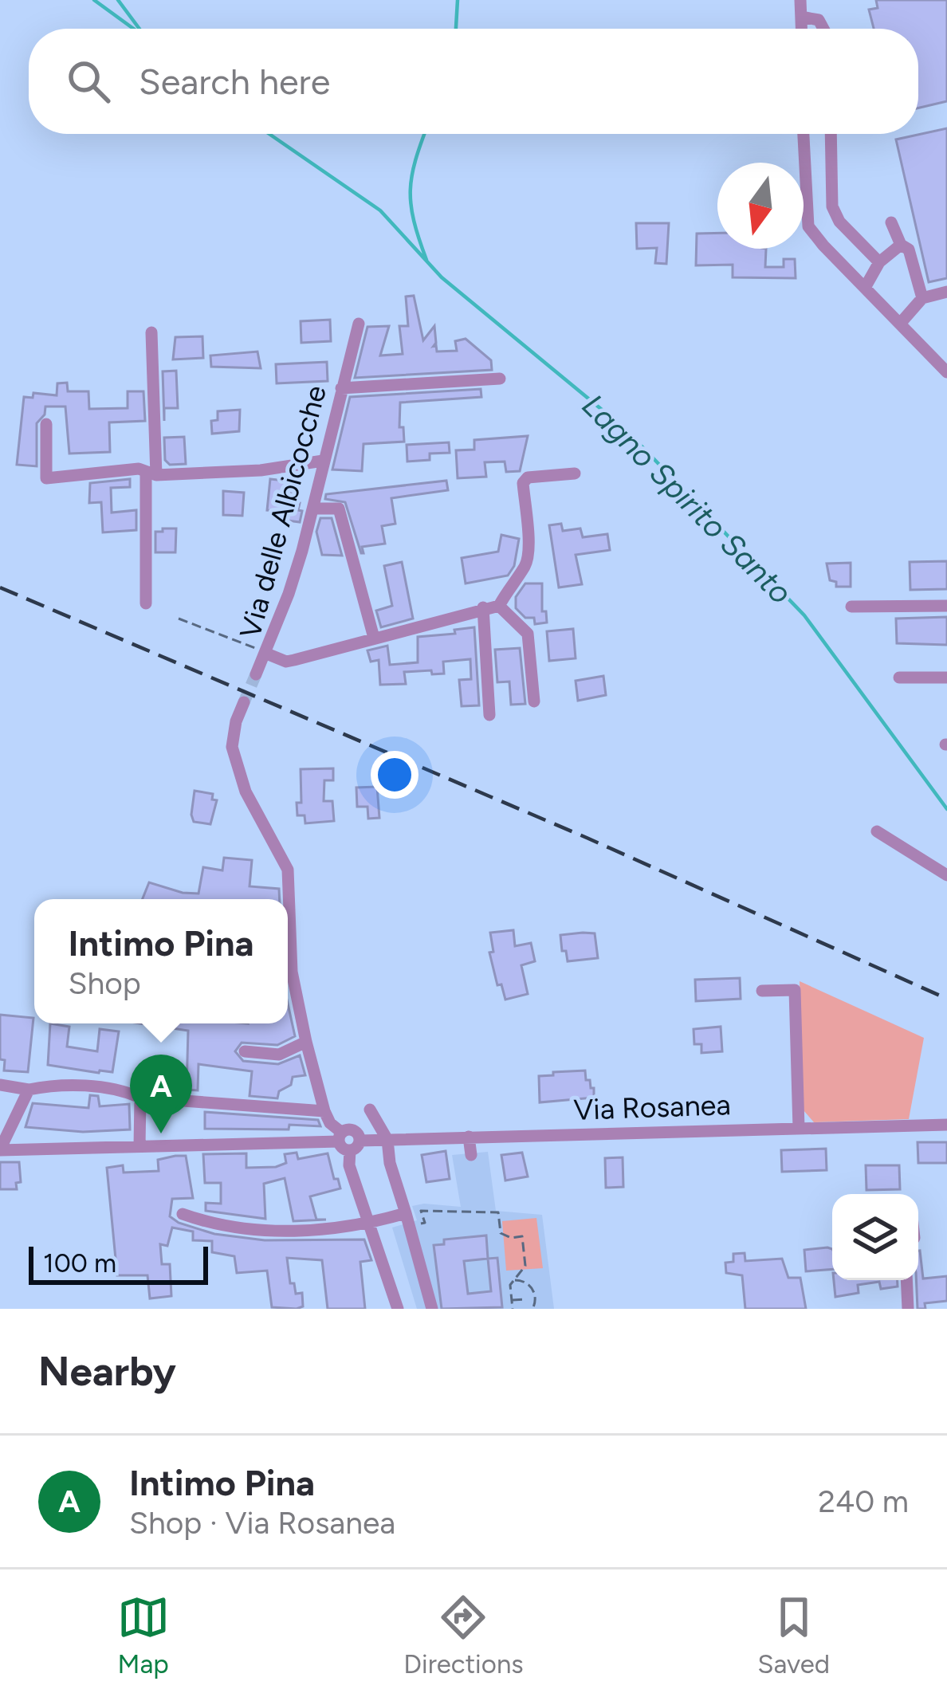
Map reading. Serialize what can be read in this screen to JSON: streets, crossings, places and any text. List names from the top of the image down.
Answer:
{
  "streets": {
    "street": ["Via delle Albicocche", "Via Rosanea"]
  },
  "water": ["Lagno Spirito Santo"],
  "scale_bar": "100 m",
  "north": "bottom",
  "page": {
    "search": "Search here",
    "popup": ["Intimo Pina", "Shop"],
    "pins": "A",
    "scale": "100 m",
    "heading": "Nearby",
    "list": [
      {
        "mark": "A",
        "name": "Intimo Pina",
        "note": "Shop · Via Rosanea",
        "value": "240 m"
      }
    ],
    "nav": ["Map", "Directions", "Saved"]
  }
}
